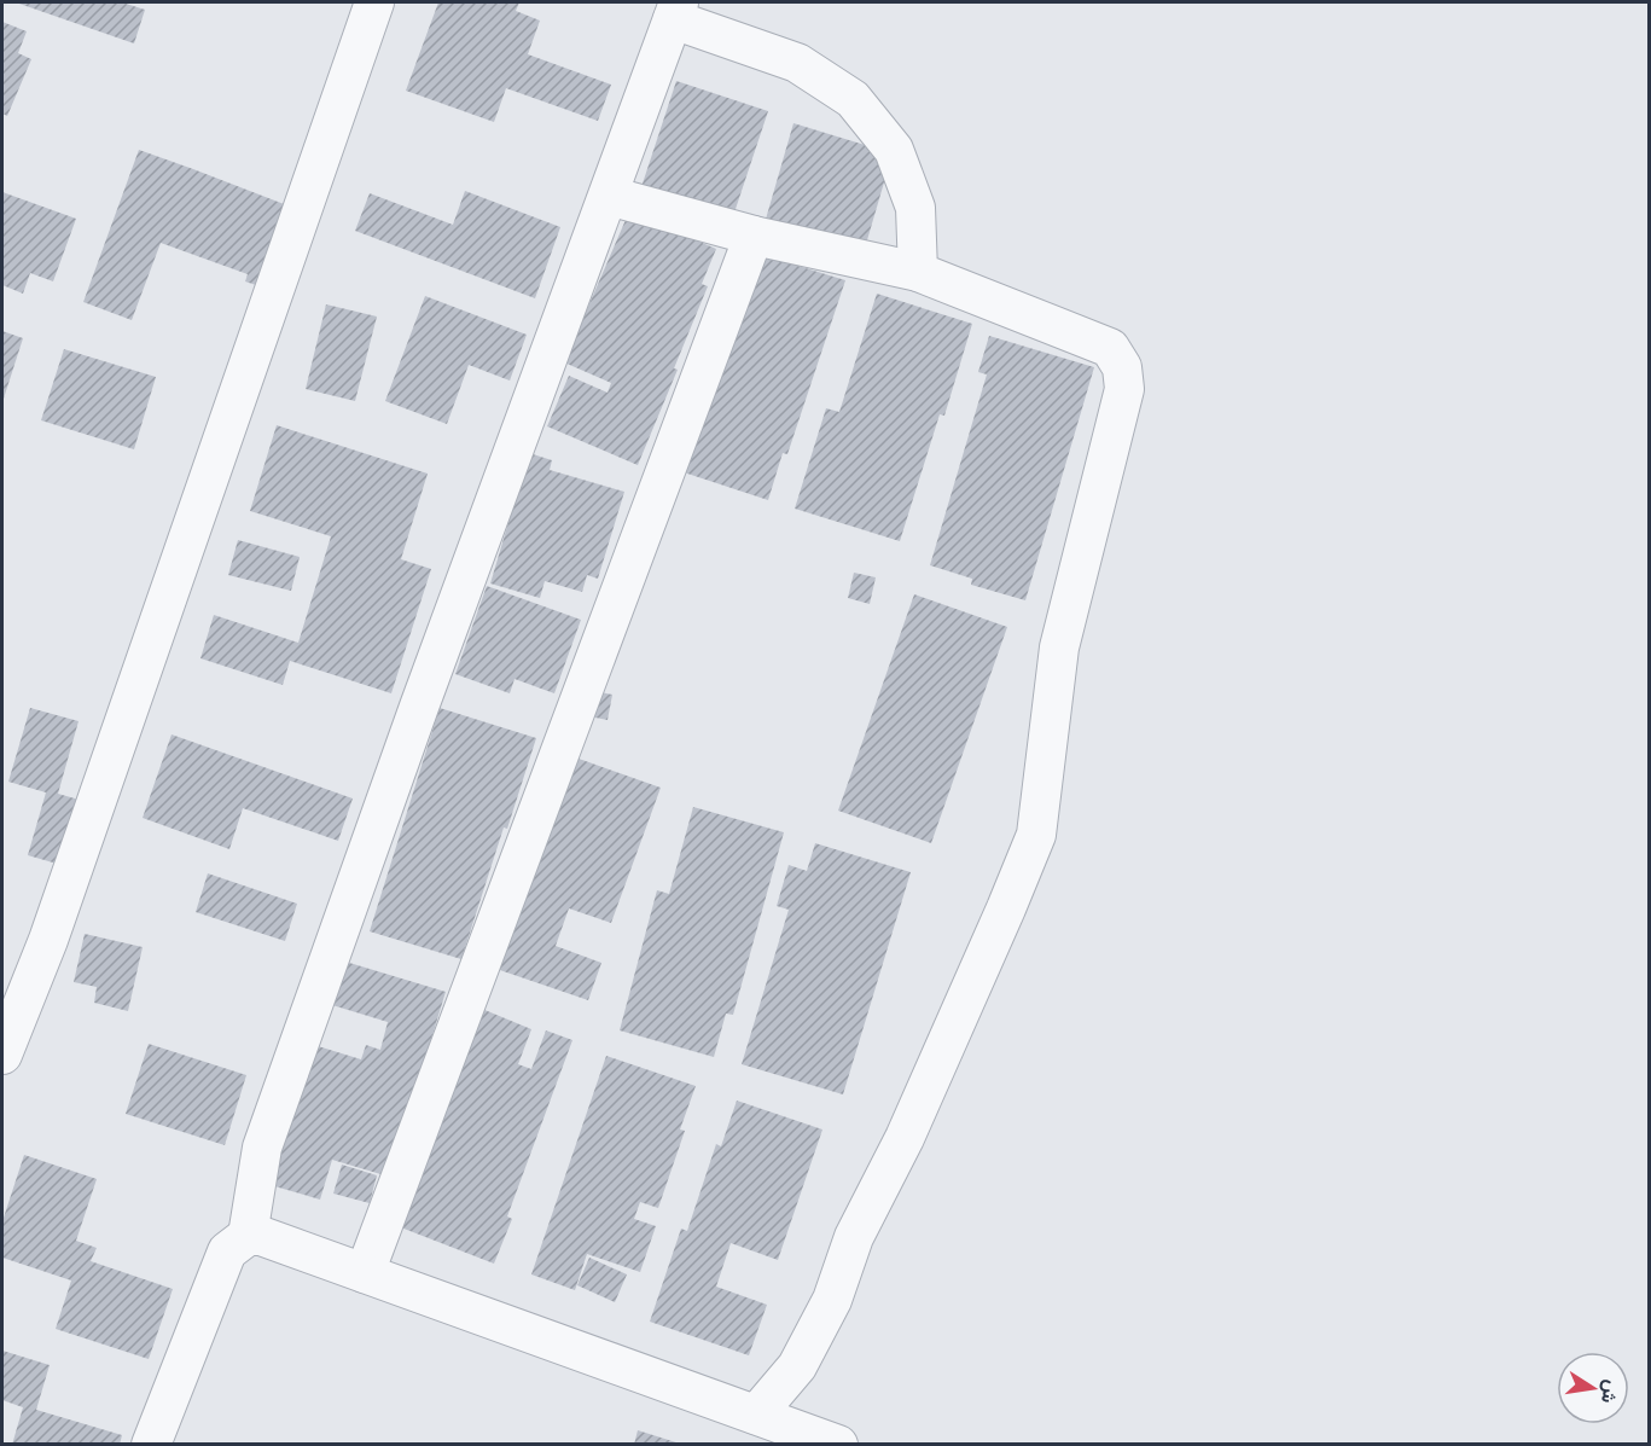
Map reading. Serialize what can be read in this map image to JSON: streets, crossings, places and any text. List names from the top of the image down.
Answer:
{
  "north": "right"
}
